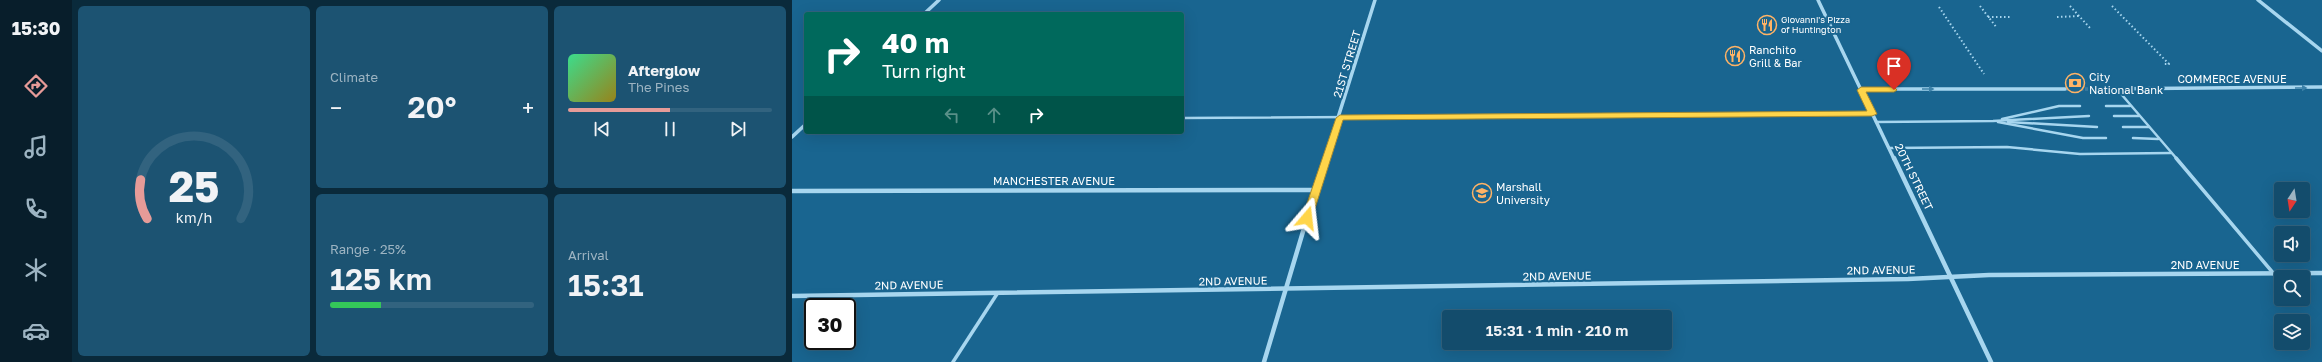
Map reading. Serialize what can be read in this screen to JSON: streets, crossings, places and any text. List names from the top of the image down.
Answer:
{
  "streets": {
    "street": [
      "21ST STREET",
      "COMMERCE AVENUE",
      "20TH STREET",
      "MANCHESTER AVENUE",
      "2ND AVENUE"
    ]
  },
  "crossings": [
    ["21ST STREET", "MANCHESTER AVENUE"],
    ["21ST STREET", "2ND AVENUE"],
    ["20TH STREET", "2ND AVENUE"]
  ],
  "one_way": ["COMMERCE AVENUE"],
  "places": {
    "restaurant": ["Giovanni's Pizza of Huntington", "Ranchito Grill & Bar"],
    "bank": ["City National Bank"],
    "school or university": ["Marshall University"]
  },
  "north": "bottom",
  "page": {
    "tabs": "15:30",
    "tile": [
      "Climate",
      ["Range · 25%", "125 km"],
      ["Arrival", "15:31"]
    ],
    "turn": ["40 m", "Turn right"],
    "song": ["Afterglow", "The Pines"],
    "heat": ["−", "20°", "+"],
    "limit": "30",
    "trip": "15:31 · 1 min · 210 m",
    "gauge": ["25", "km/h"]
  }
}
